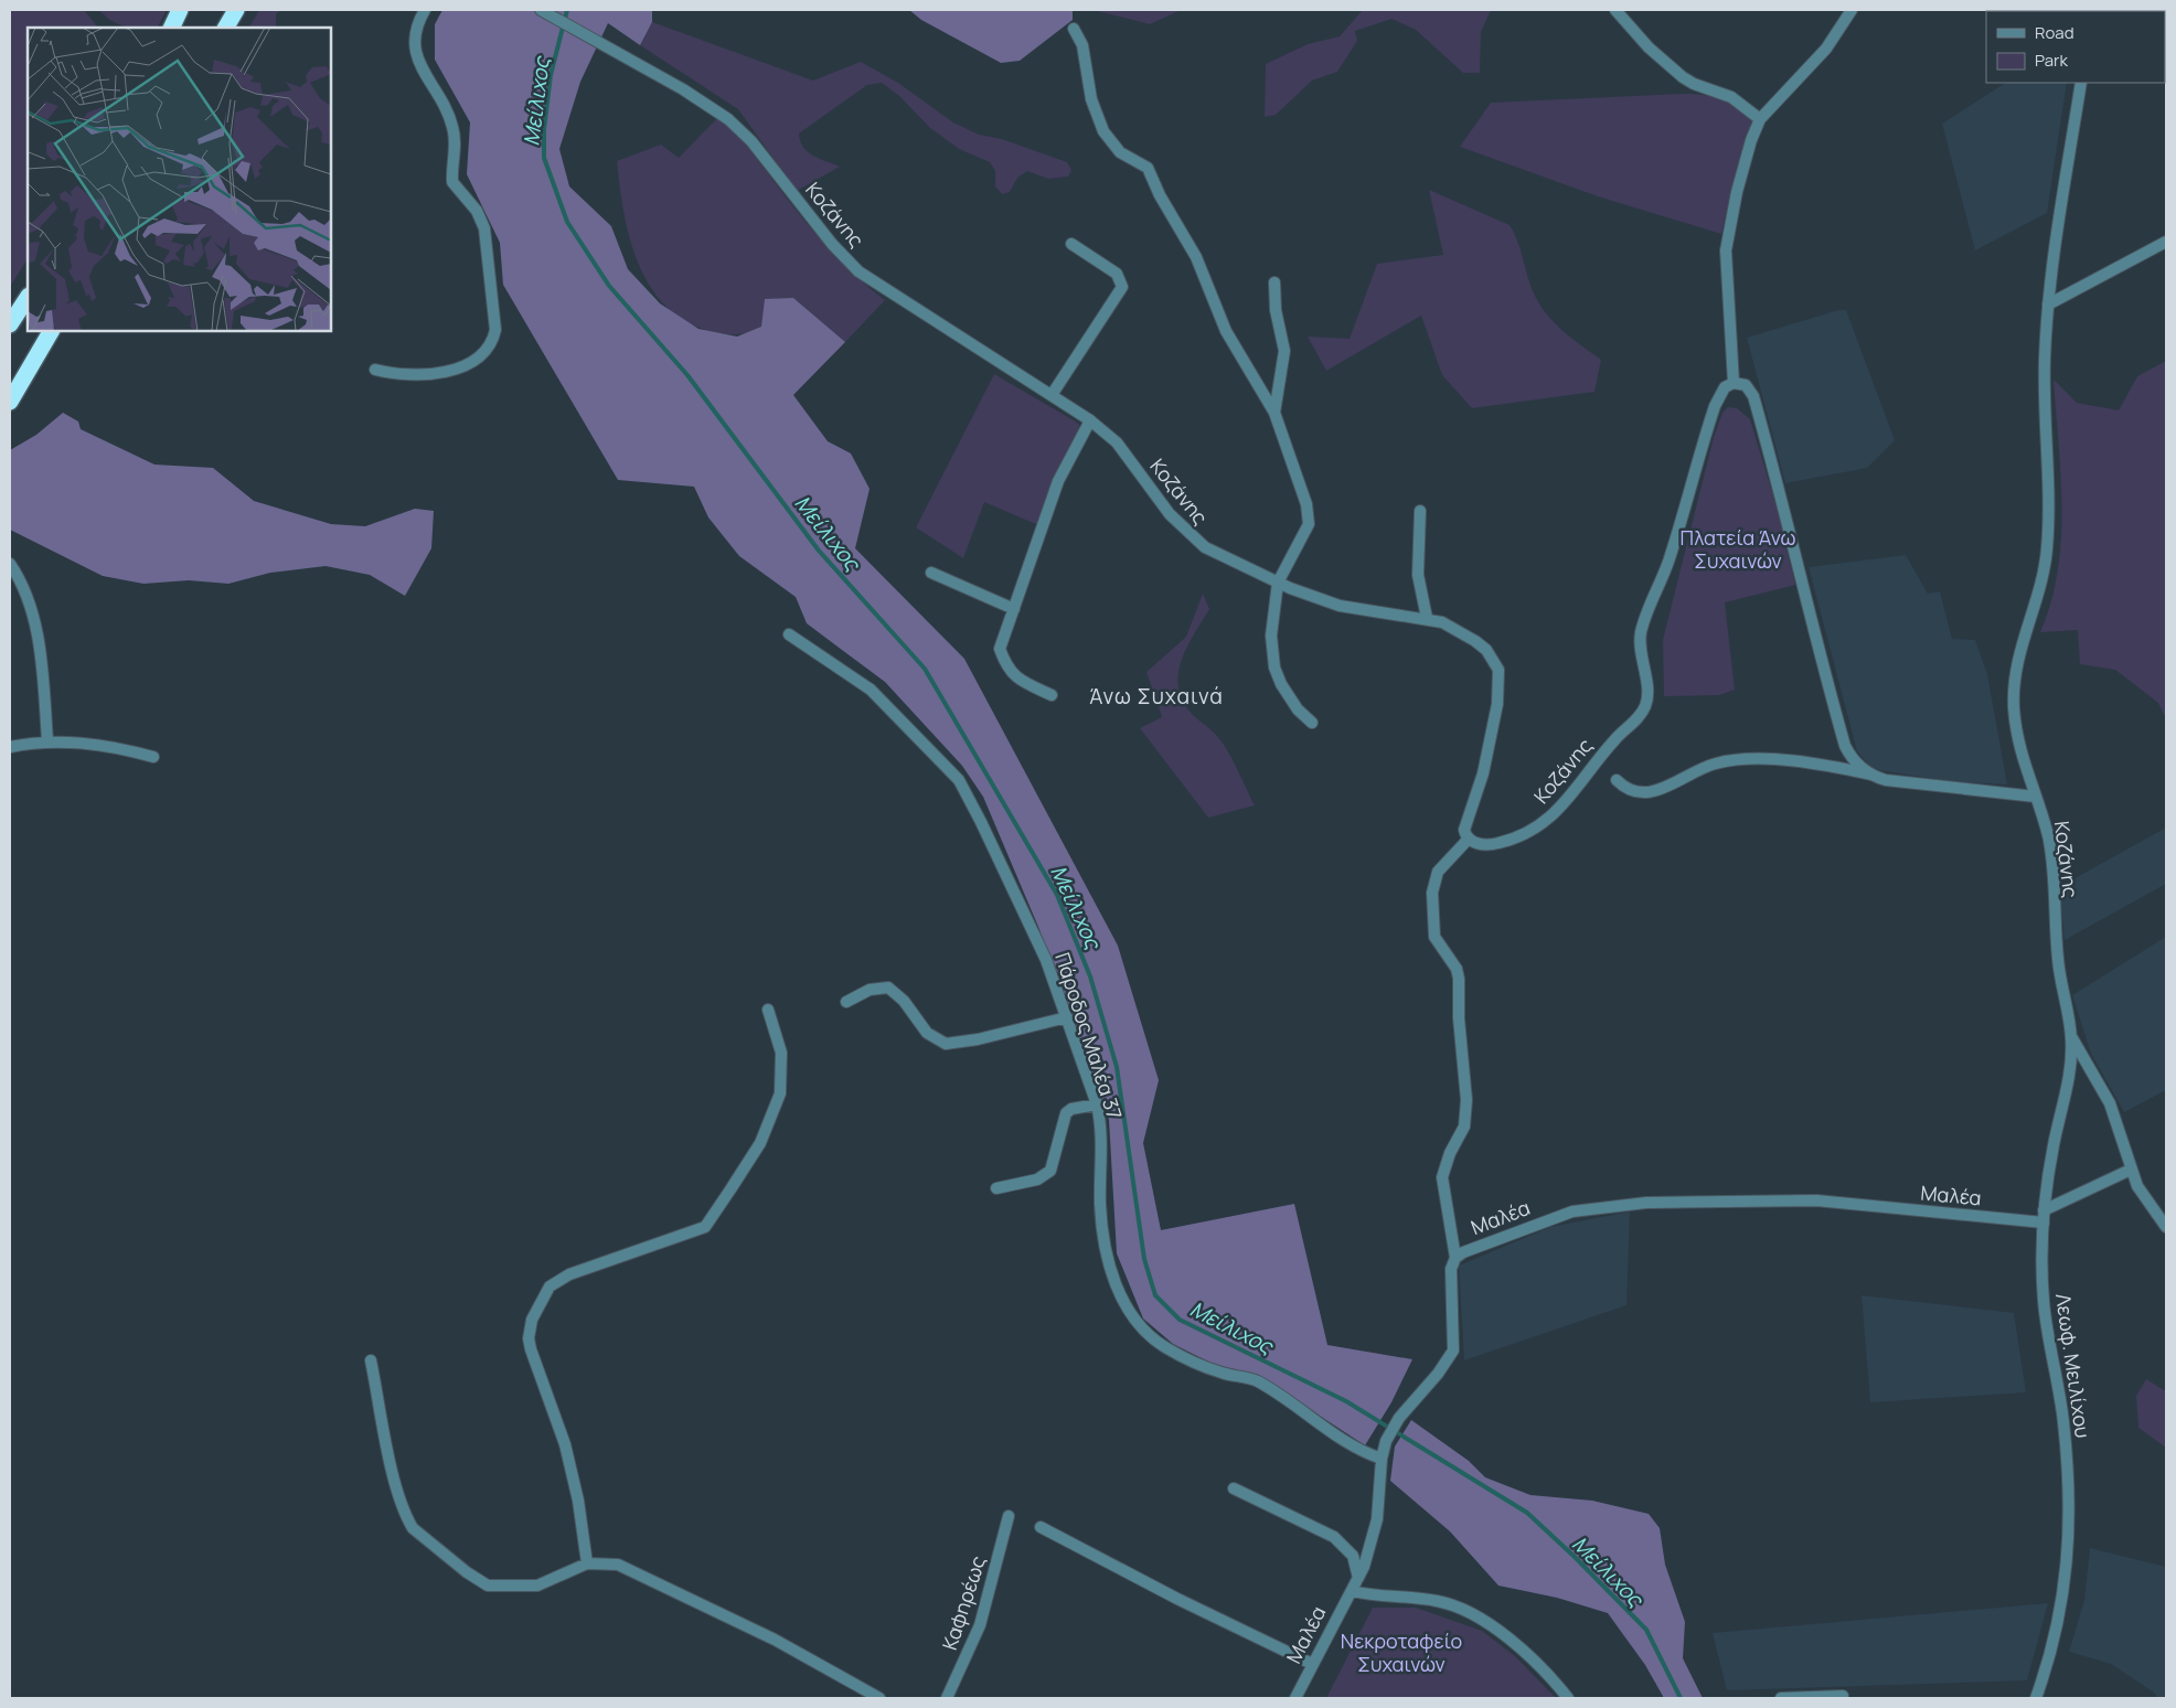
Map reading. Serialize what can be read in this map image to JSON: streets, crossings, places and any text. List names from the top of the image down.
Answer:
{
  "streets": {
    "street": [
      "Κοζάνης",
      "Πάροδος Μαλέα 37",
      "Μαλέα",
      "Λεωφ. Μειλίχου",
      "Καφηρέως"
    ]
  },
  "crossings": [
    ["Κοζάνης", "Λεωφ. Μειλίχου"],
    ["Πάροδος Μαλέα 37", "Μαλέα"],
    ["Μαλέα", "Λεωφ. Μειλίχου"]
  ],
  "districts": ["Άνω Συχαινά"],
  "water": ["Μείλιχος"],
  "parks": ["Πλατεία Άνω Συχαινών", "Νεκροταφείο Συχαινών"],
  "legend": ["Road", "Park"]
}
